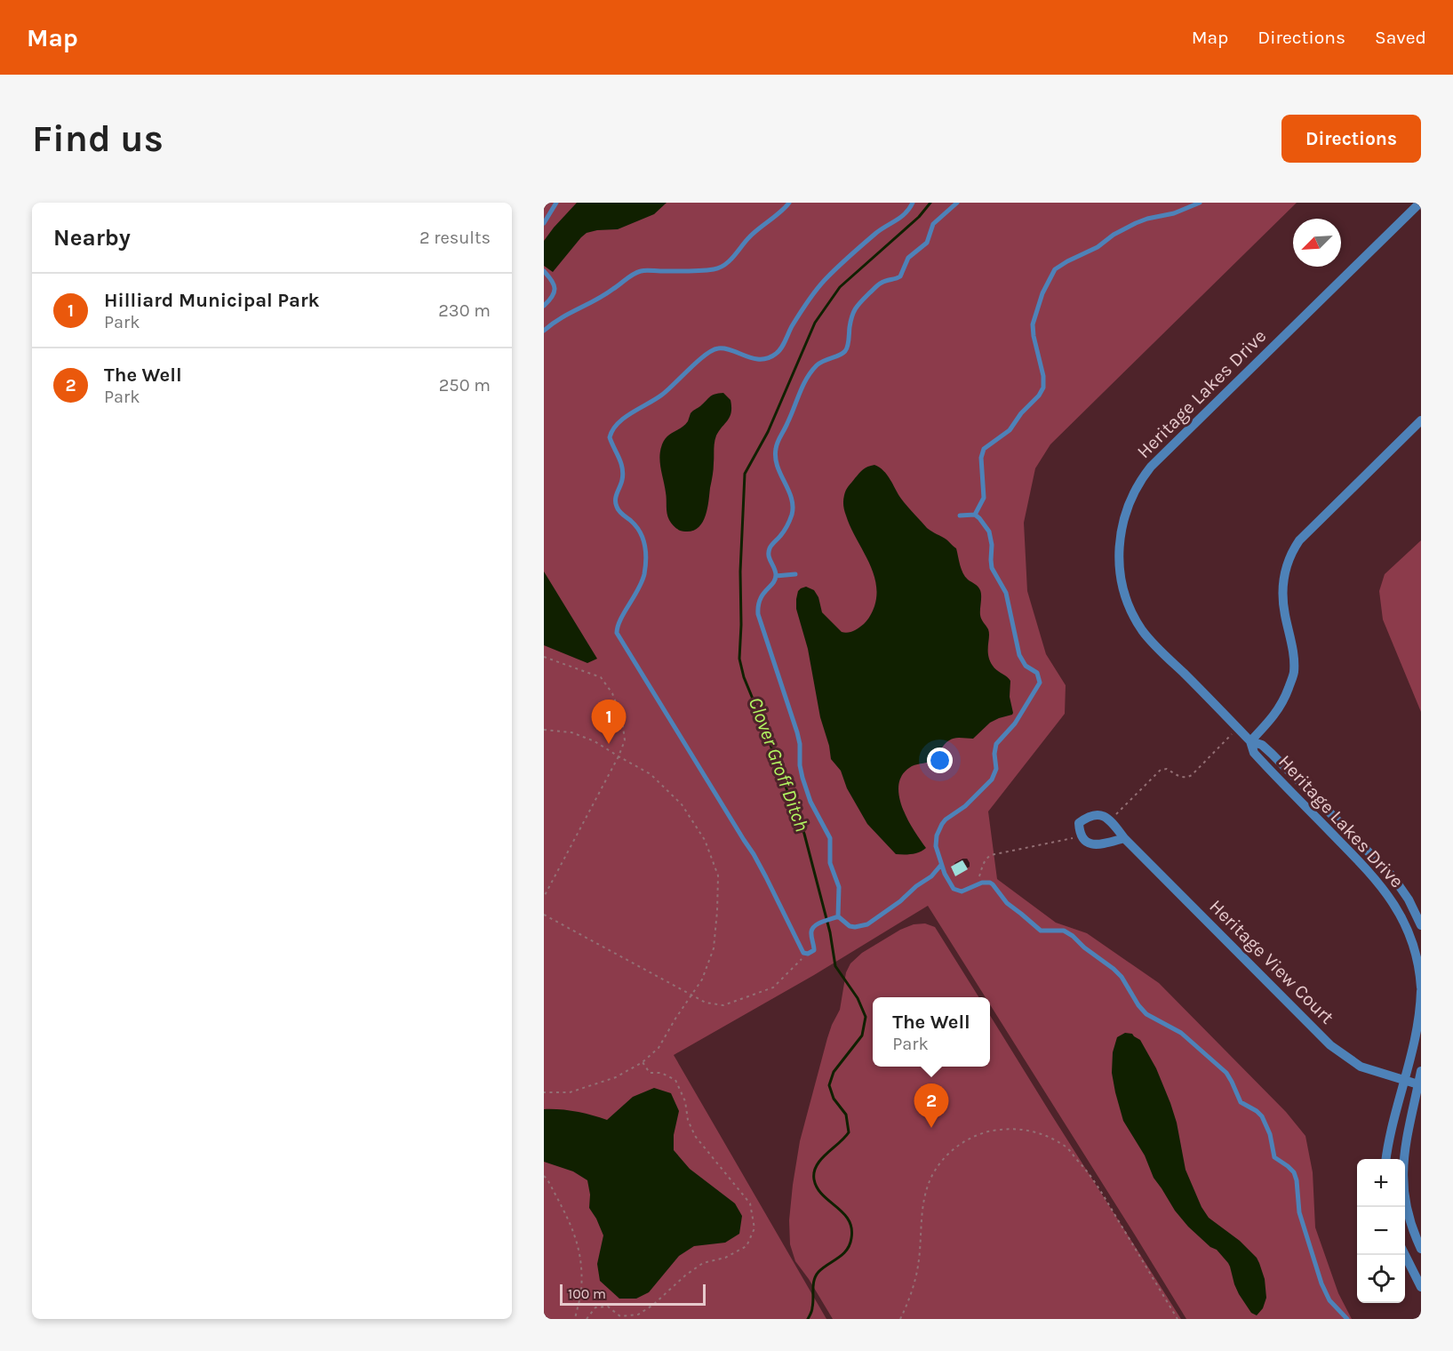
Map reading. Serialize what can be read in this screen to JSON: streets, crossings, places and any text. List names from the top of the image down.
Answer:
{
  "streets": {
    "street": ["Heritage Lakes Drive", "Heritage View Court"]
  },
  "crossings": [
    ["Heritage Lakes Drive", "Heritage View Court"]
  ],
  "water": ["Clover Groff Ditch"],
  "scale_bar": "100 m",
  "north": "bottom left",
  "page": {
    "header": "Map",
    "nav": ["Map", "Directions", "Saved"],
    "buttons": "Directions",
    "title": "Find us",
    "heading": ["Nearby", "2 results"],
    "list": [
      {
        "mark": "1",
        "name": "Hilliard Municipal Park",
        "note": "Park",
        "value": "230 m"
      },
      {
        "mark": "2",
        "name": "The Well",
        "note": "Park",
        "value": "250 m"
      }
    ],
    "pins": ["1", "2"],
    "popup": ["The Well", "Park"],
    "map_buttons": ["+", "−"],
    "scale": "100 m"
  }
}
